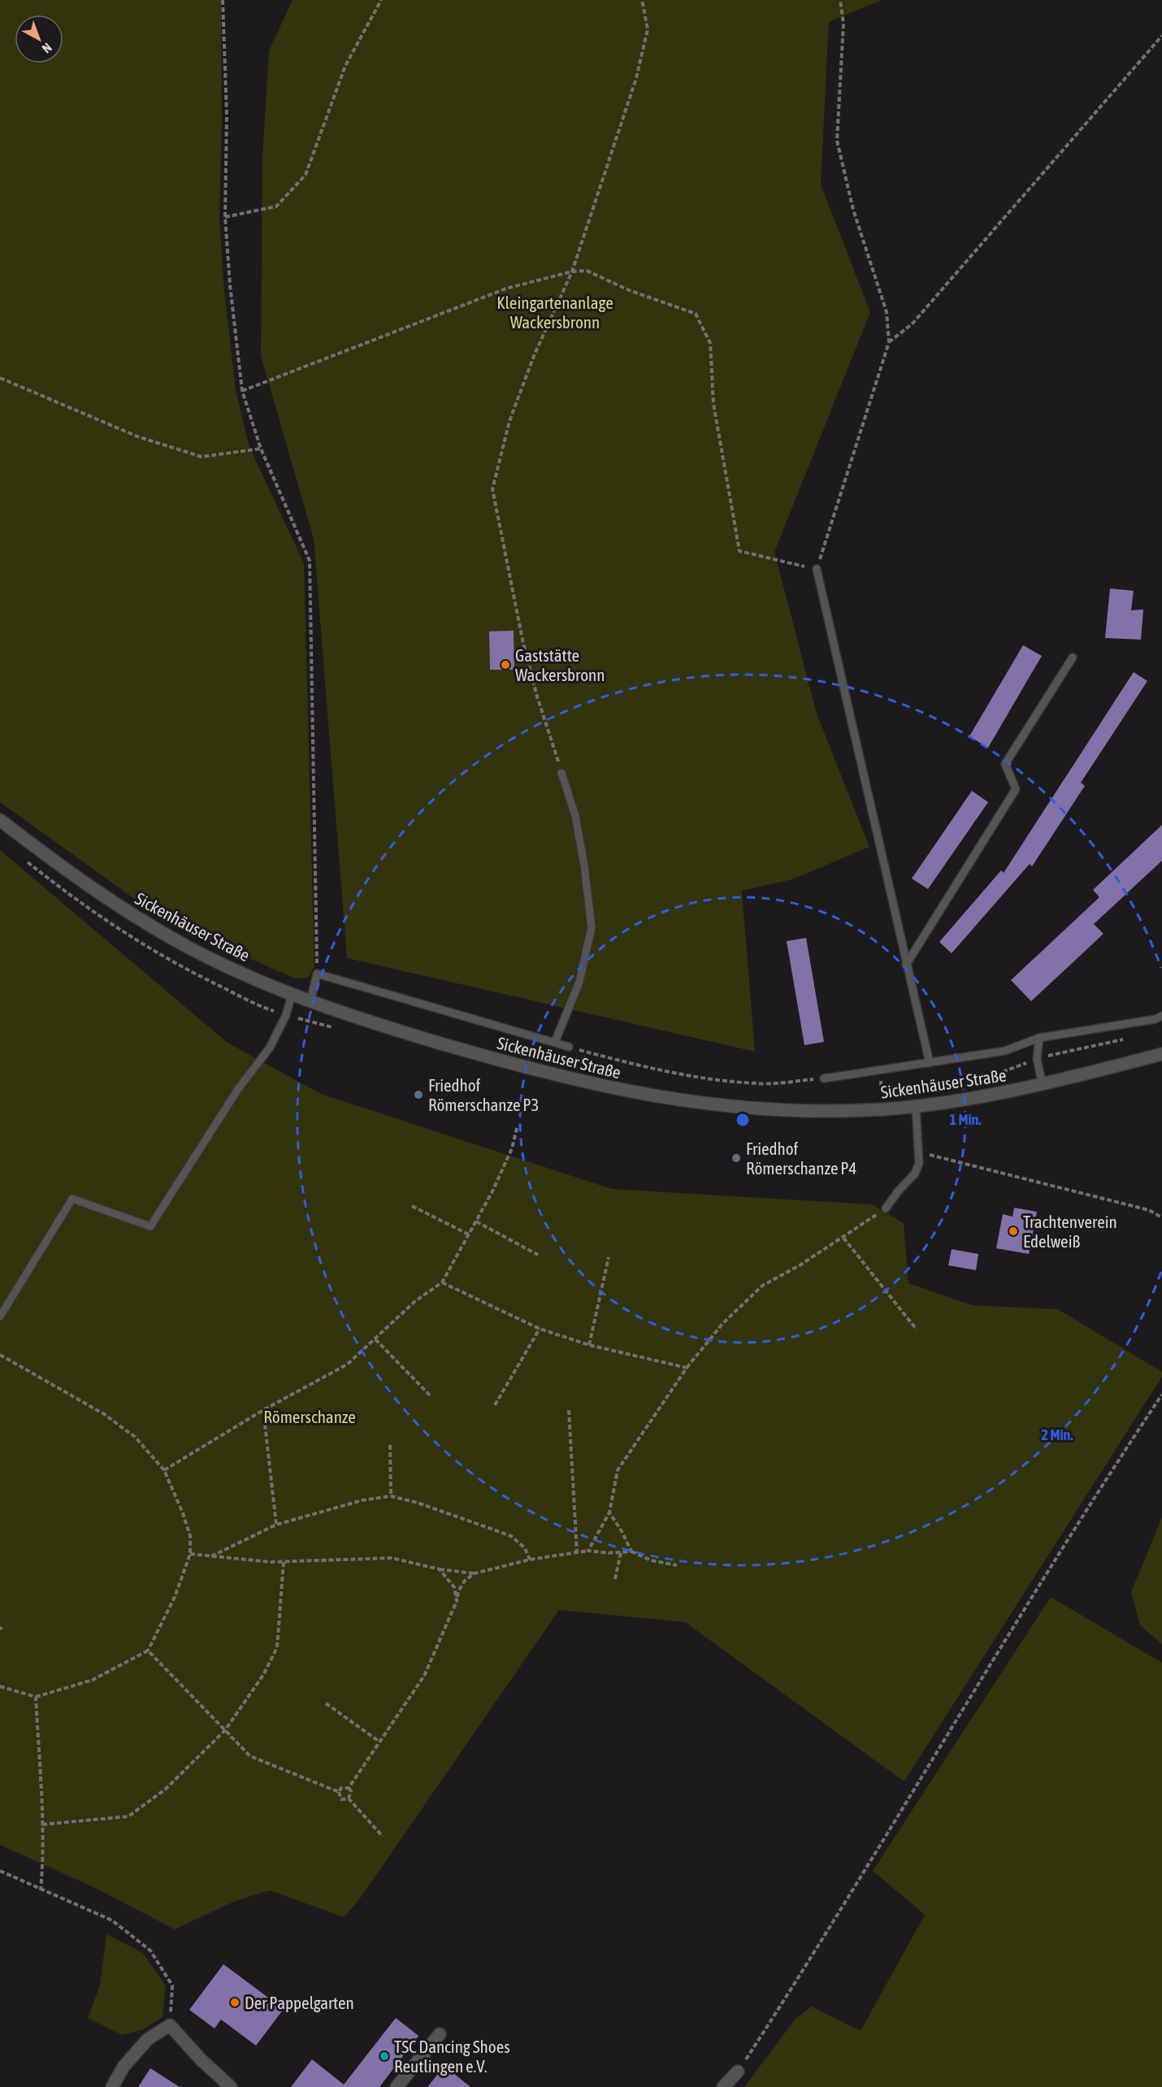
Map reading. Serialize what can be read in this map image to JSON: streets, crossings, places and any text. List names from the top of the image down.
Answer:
{
  "streets": {
    "street": ["Sickenhäuser Straße"]
  },
  "parks": ["Kleingartenanlage Wackersbronn", "Römerschanze"],
  "places": [
    "Gaststätte Wackersbronn",
    "Friedhof Römerschanze P3",
    "Friedhof Römerschanze P4",
    "Trachtenverein Edelweiß",
    "Der Pappelgarten",
    "TSC Dancing Shoes Reutlingen e.V."
  ],
  "north": "bottom right",
  "rings": ["1 Min.", "2 Min."]
}
